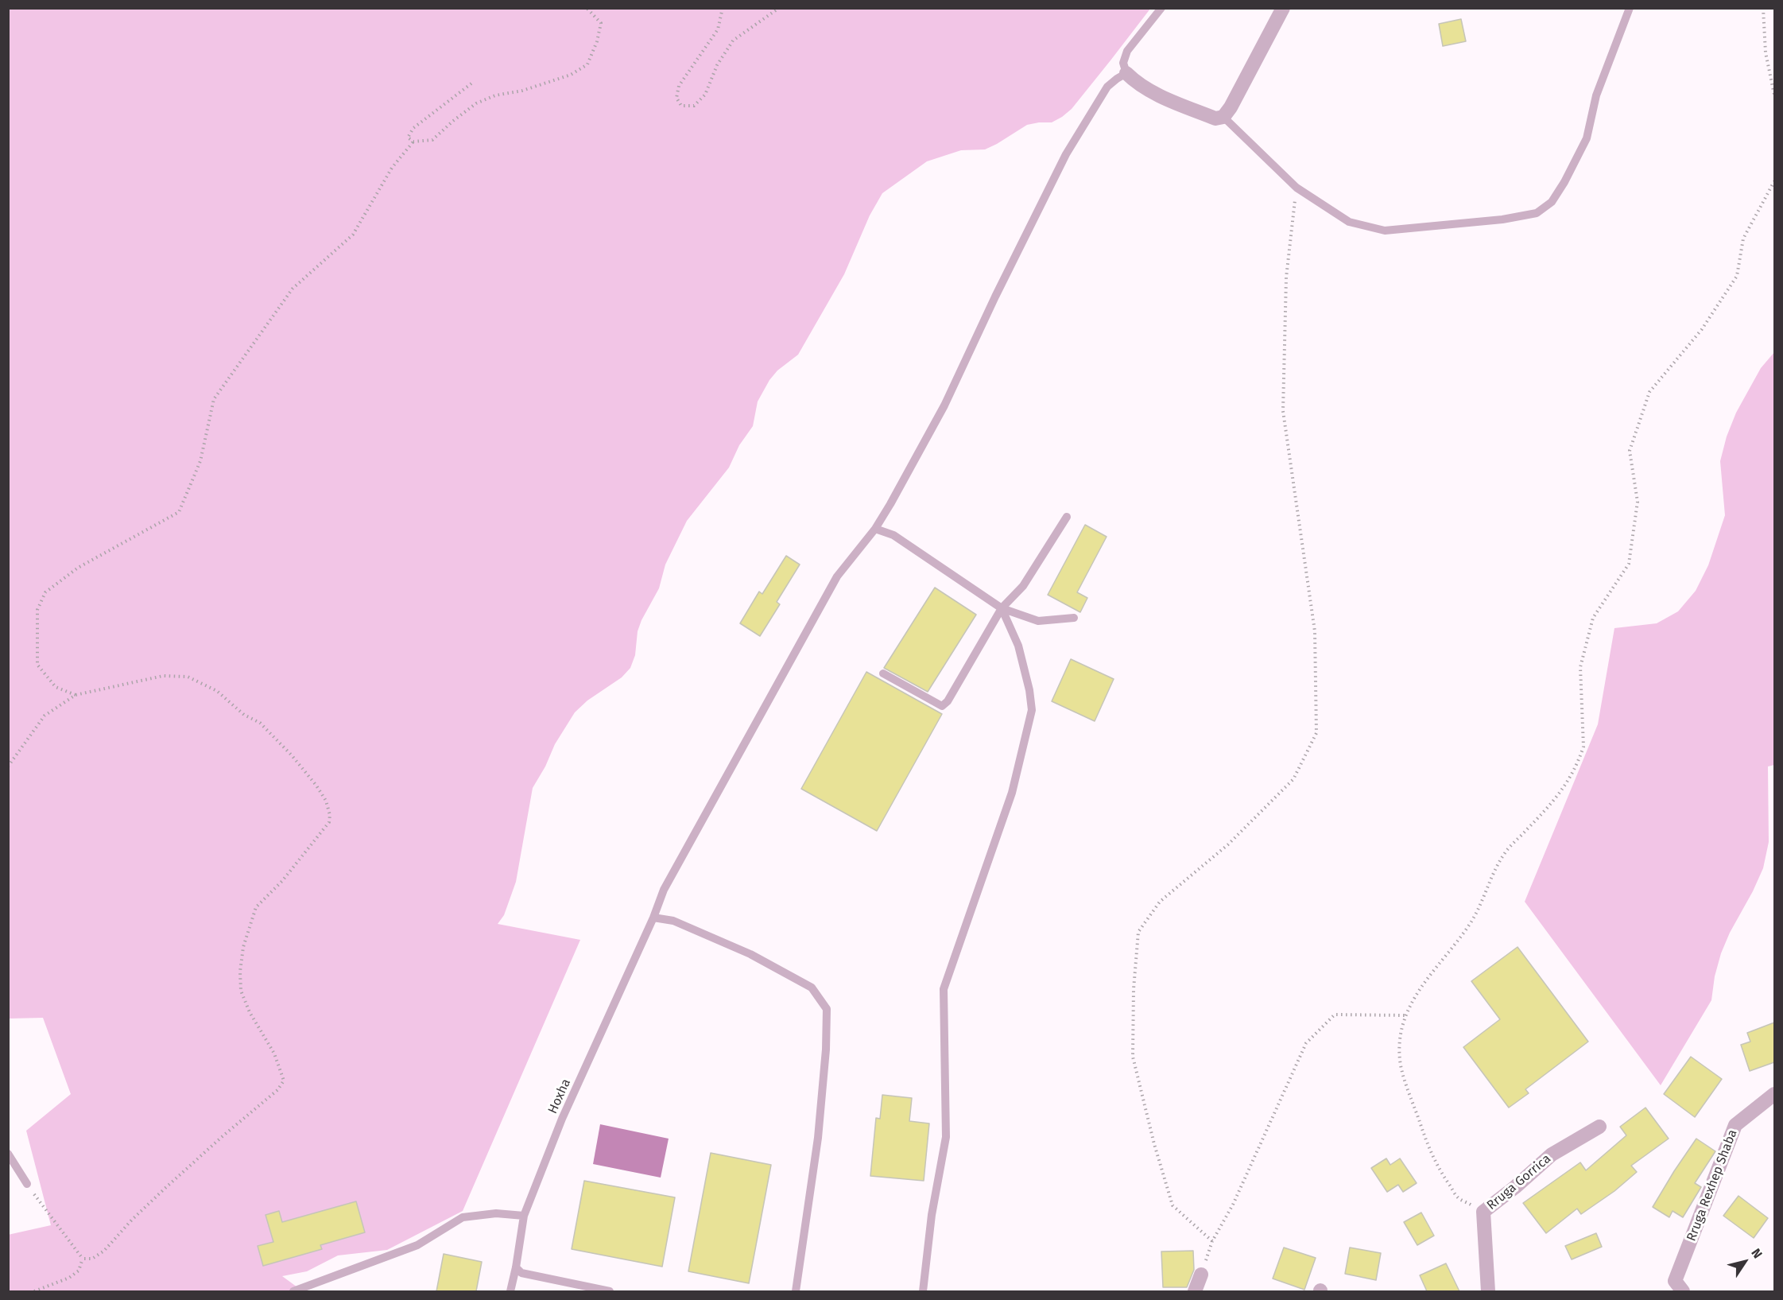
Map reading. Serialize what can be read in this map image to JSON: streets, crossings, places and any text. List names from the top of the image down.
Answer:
{
  "streets": {
    "street": ["Rruga Gorrica", "Rruga Rexhep Shaba"],
    "lane": ["Hoxha"]
  },
  "north": "top right"
}
